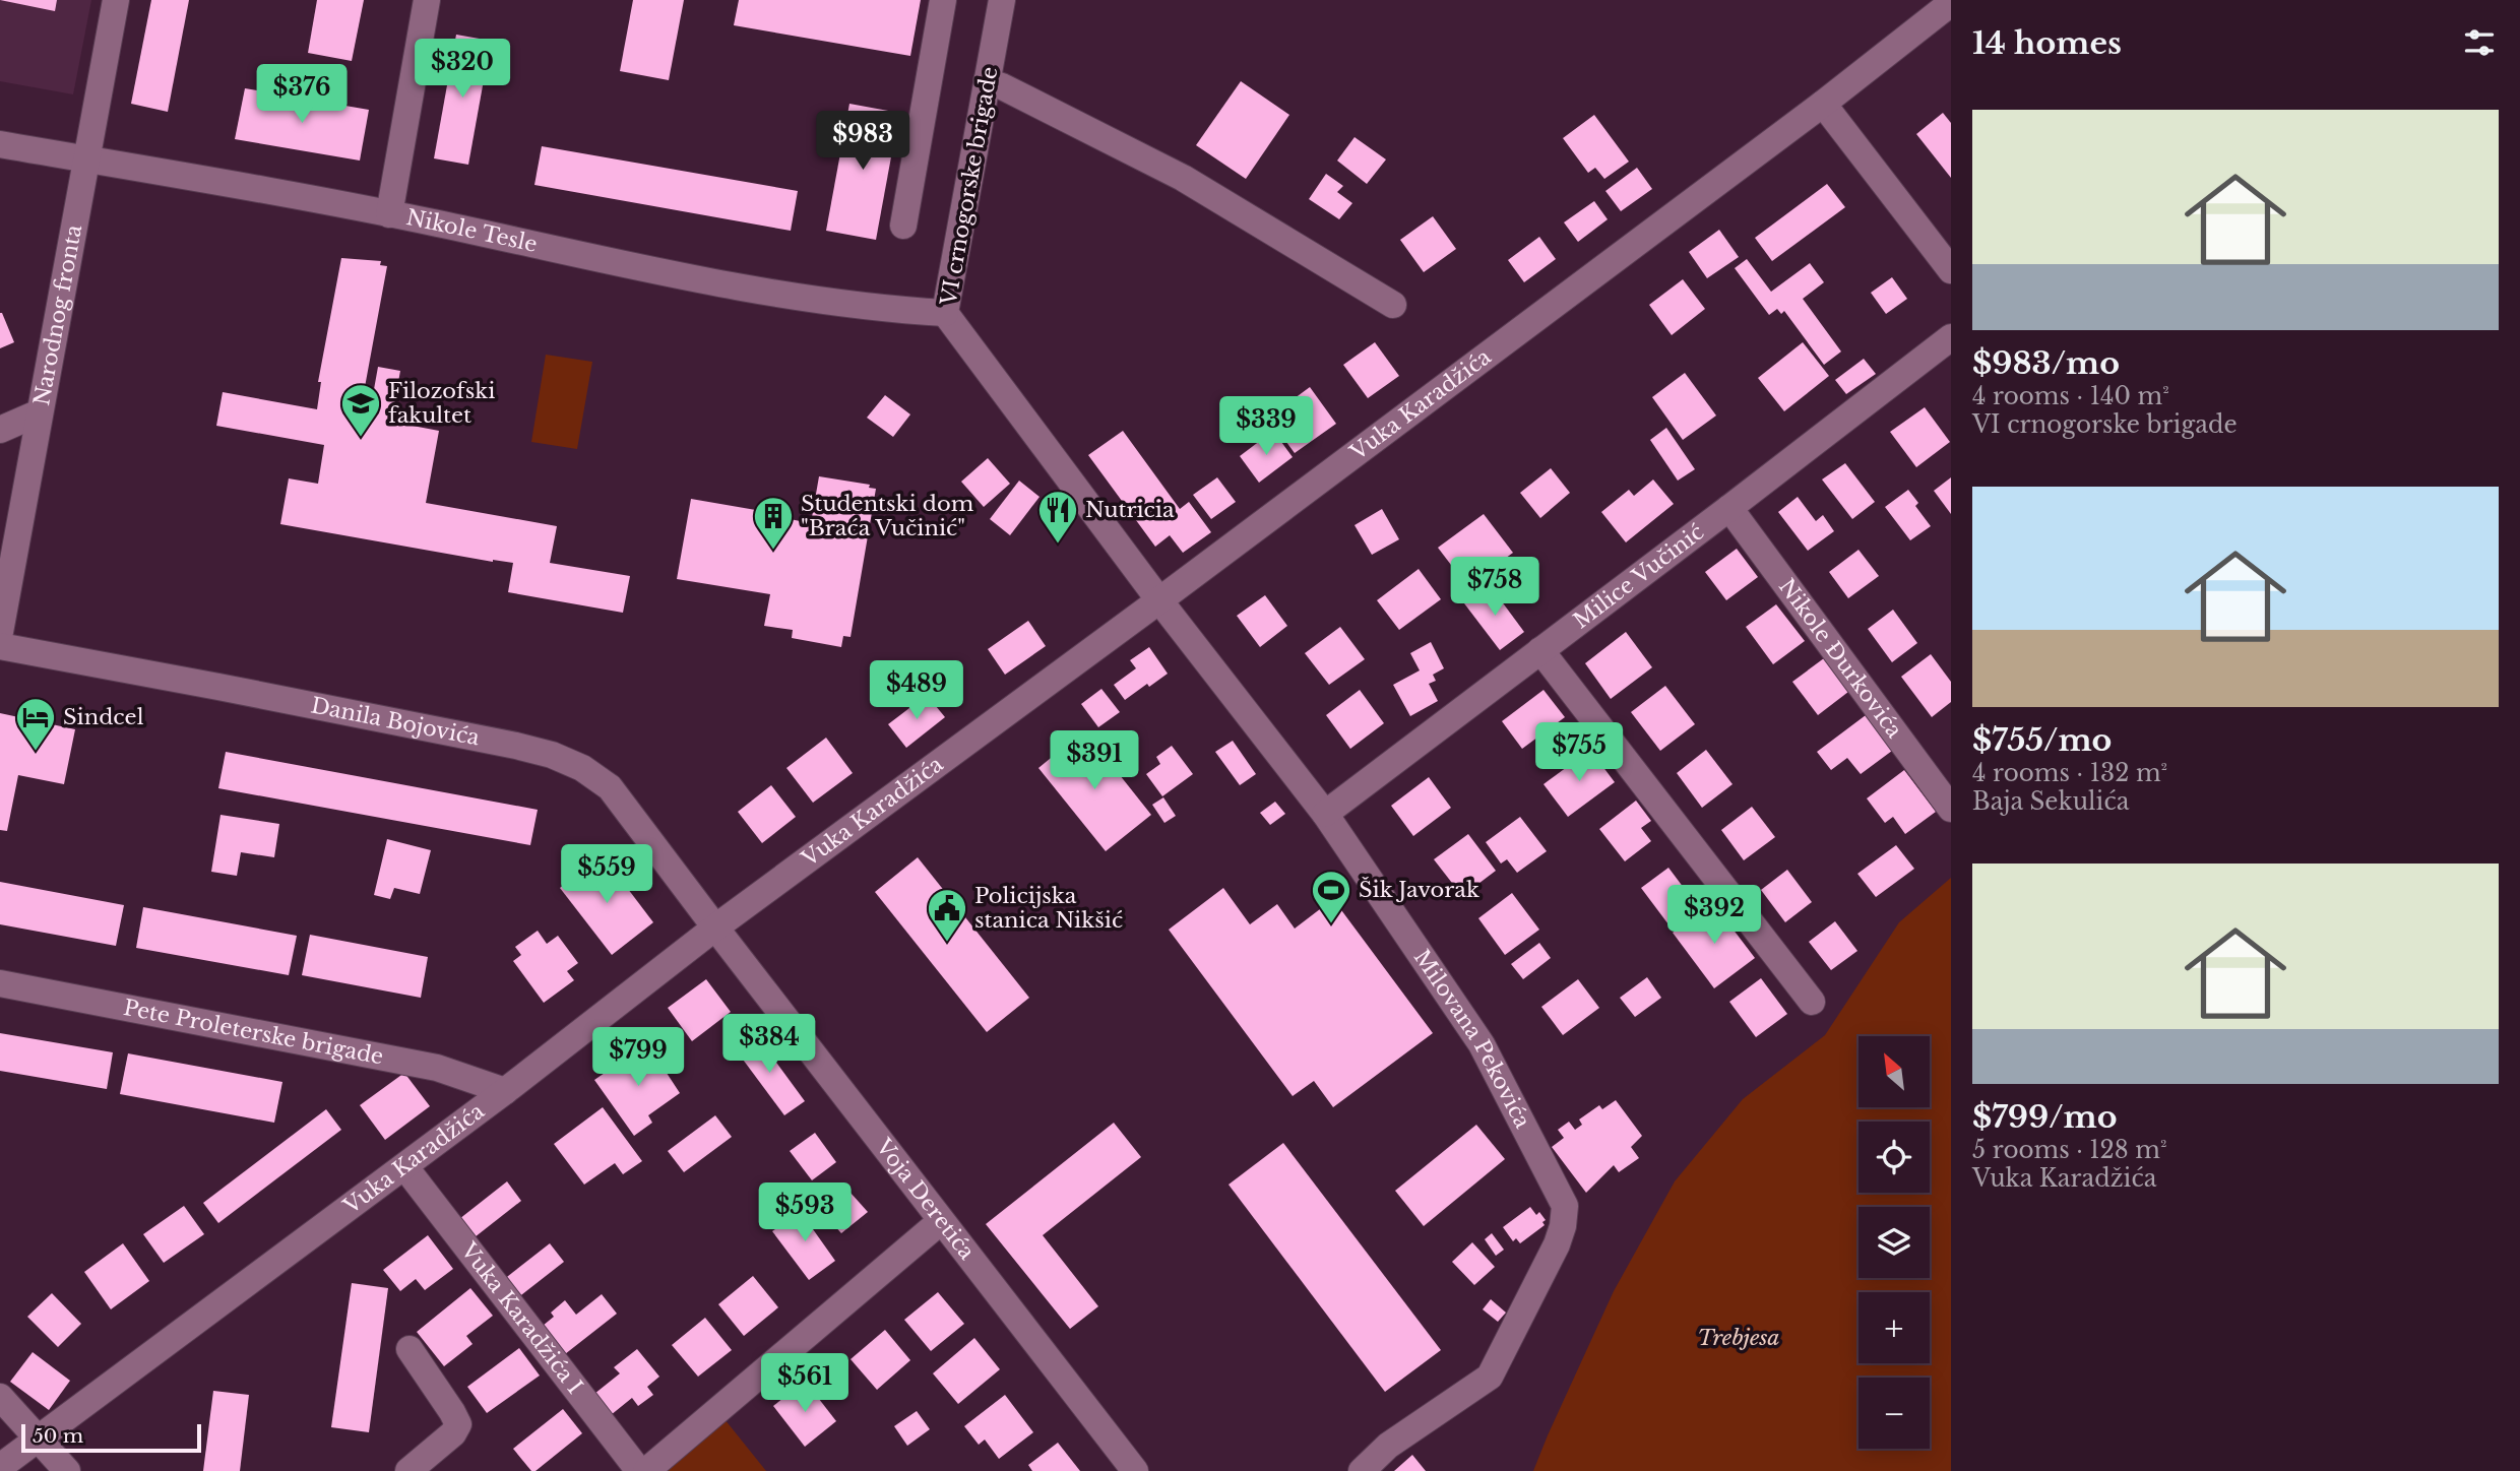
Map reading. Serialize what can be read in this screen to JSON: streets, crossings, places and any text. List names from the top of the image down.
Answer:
{
  "streets": {
    "street": [
      "VI crnogorske brigade",
      "Nikole Tesle",
      "Narodnog fronta",
      "Vuka Karadžića",
      "Milice Vučinić",
      "Nikole Đurkovića",
      "Danila Bojovića",
      "Pete Proleterske brigade",
      "Milovana Pekovića",
      "Voja Deretića",
      "Vuka Karadžića I"
    ]
  },
  "crossings": [
    ["VI crnogorske brigade", "Nikole Tesle"],
    ["VI crnogorske brigade", "Vuka Karadžića"],
    ["VI crnogorske brigade", "Milovana Pekovića"],
    ["Nikole Tesle", "Narodnog fronta"],
    ["Vuka Karadžića", "Danila Bojovića"],
    ["Vuka Karadžića", "Pete Proleterske brigade"],
    ["Vuka Karadžića", "Milovana Pekovića"],
    ["Vuka Karadžića", "Voja Deretića"],
    ["Vuka Karadžića", "Vuka Karadžića I"],
    ["Milice Vučinić", "Nikole Đurkovića"],
    ["Milice Vučinić", "Milovana Pekovića"],
    ["Danila Bojovića", "Voja Deretića"]
  ],
  "parks": ["Trebjesa"],
  "places": {
    "school or university": ["Filozofski fakultet"],
    "restaurant": ["Nutricia"],
    "building": ["Studentski dom \"Braća Vučinić\""],
    "hotel": ["Sindcel"],
    "sports": ["Šik Javorak"],
    "public building": ["Policijska stanica Nikšić"]
  },
  "scale_bar": "50 m",
  "north": "top left",
  "page": {
    "heading": "14 homes",
    "price": [
      "$320",
      "$376",
      "$983",
      "$339",
      "$758",
      "$489",
      "$755",
      "$391",
      "$559",
      "$392",
      "$384",
      "$799",
      "$593",
      "$561"
    ],
    "list": [
      {
        "name": "$983/mo",
        "note": "4 rooms · 140 m² · VI crnogorske brigade"
      },
      {
        "name": "$755/mo",
        "note": "4 rooms · 132 m² · Baja Sekulića"
      },
      {
        "name": "$799/mo",
        "note": "5 rooms · 128 m² · Vuka Karadžića"
      }
    ],
    "map_buttons": ["+", "−"],
    "scale": "50 m"
  }
}
